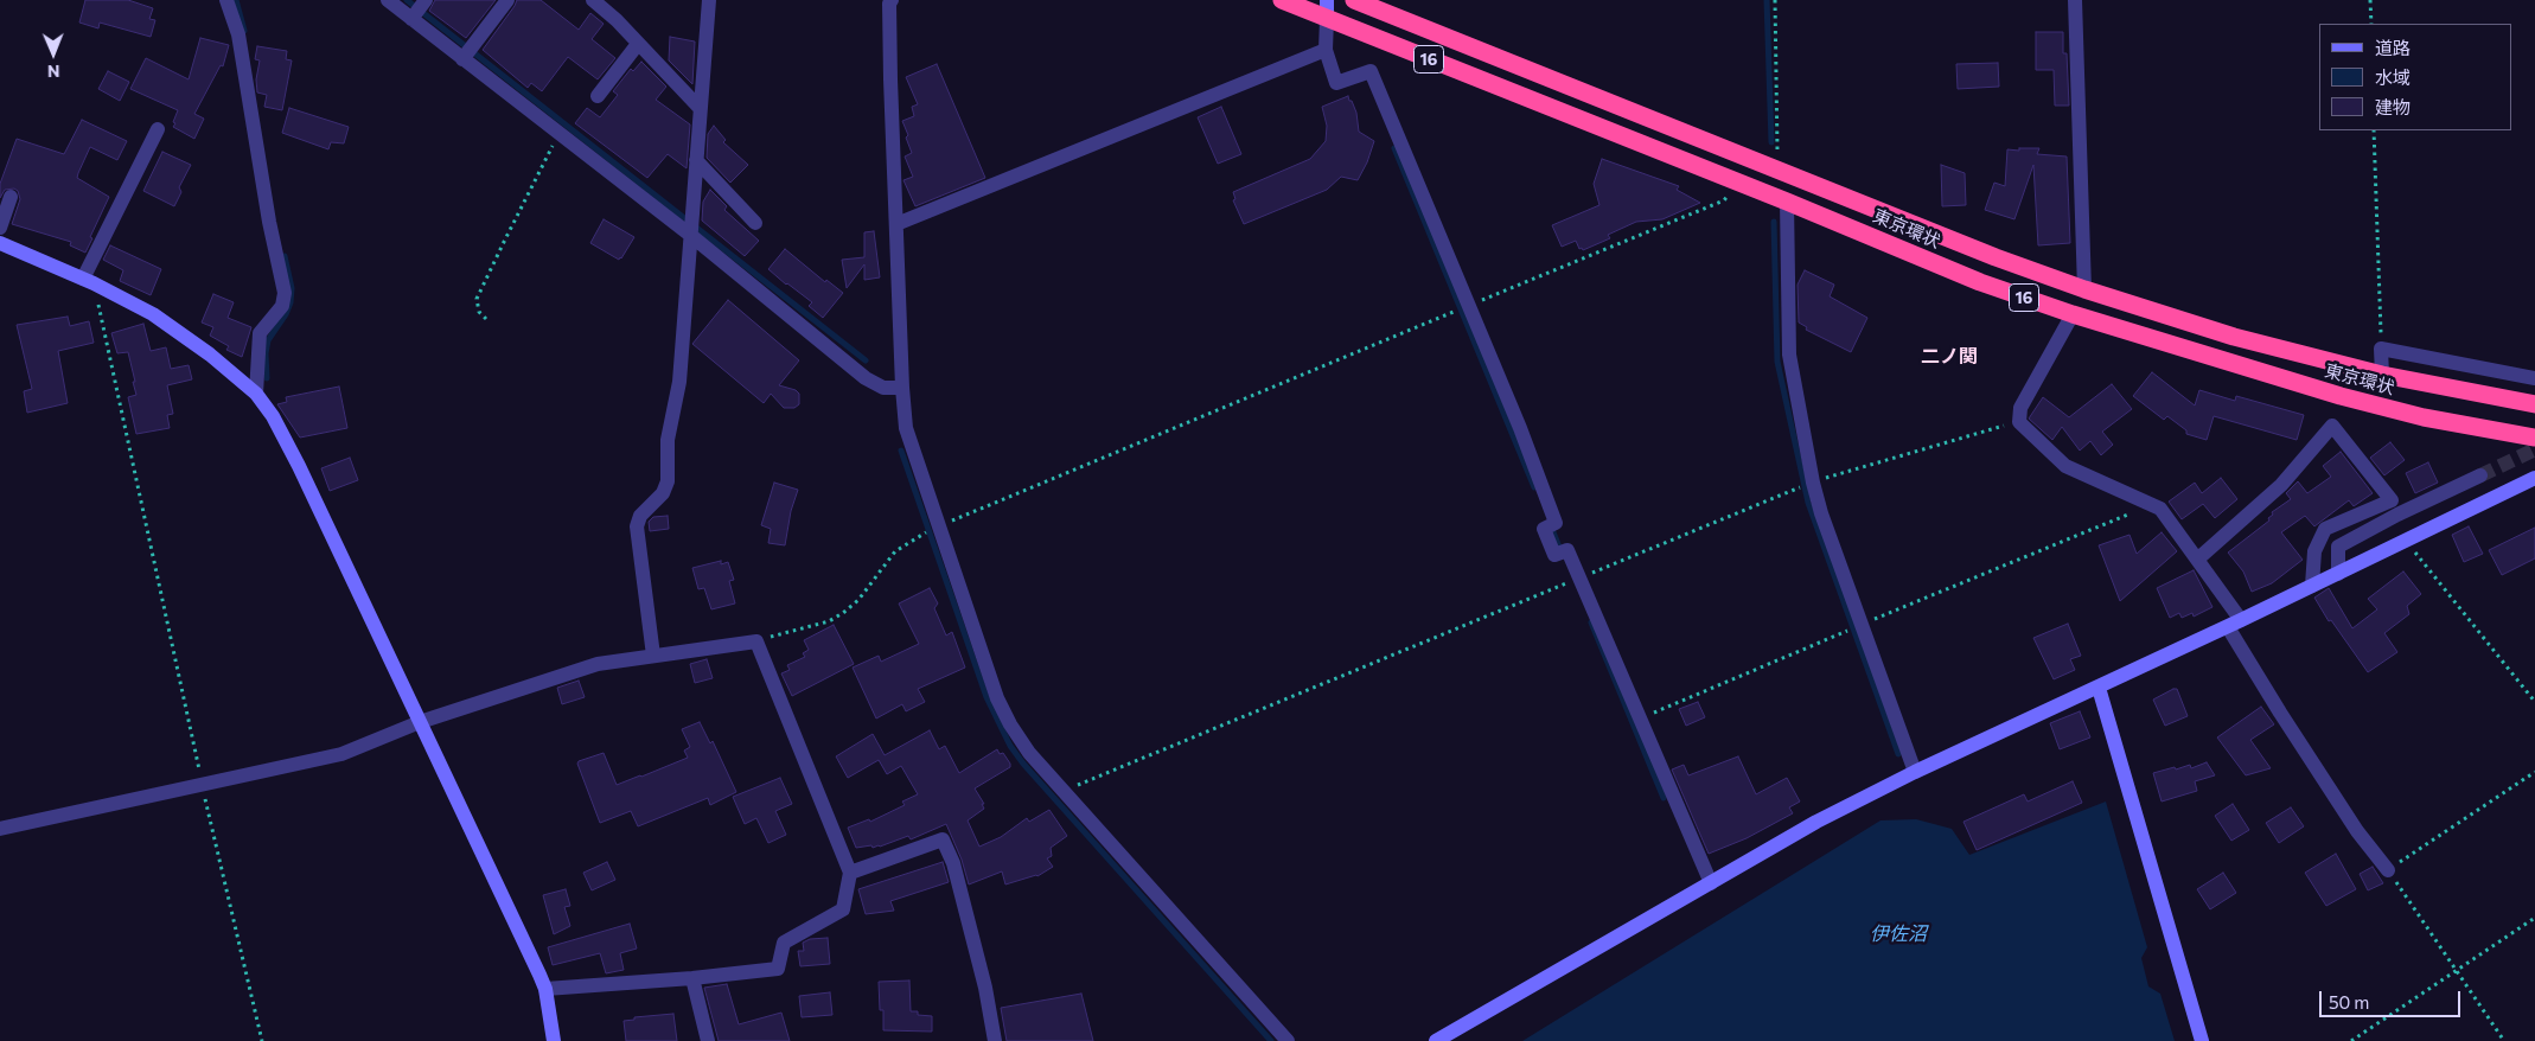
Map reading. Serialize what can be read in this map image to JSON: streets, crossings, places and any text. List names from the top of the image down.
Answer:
{
  "streets": {
    "highway": ["16", "東京環状"]
  },
  "districts": ["二ノ関"],
  "water": ["伊佐沼"],
  "legend": ["道路", "水域", "建物"],
  "scale_bar": "50 m",
  "north": "bottom"
}
